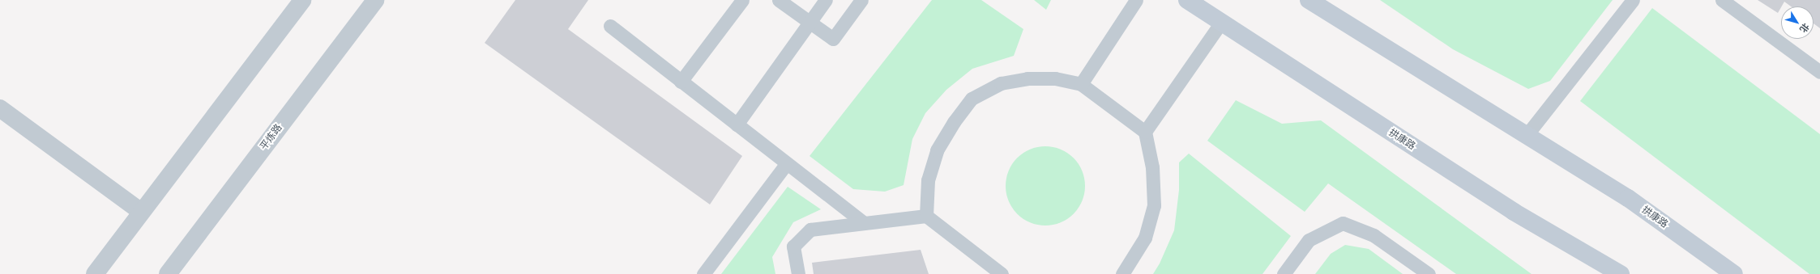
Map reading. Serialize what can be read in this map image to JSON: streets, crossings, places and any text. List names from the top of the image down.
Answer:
{
  "streets": {
    "main road": ["拱康路"],
    "street": ["平炼路"]
  },
  "north": "bottom right"
}
